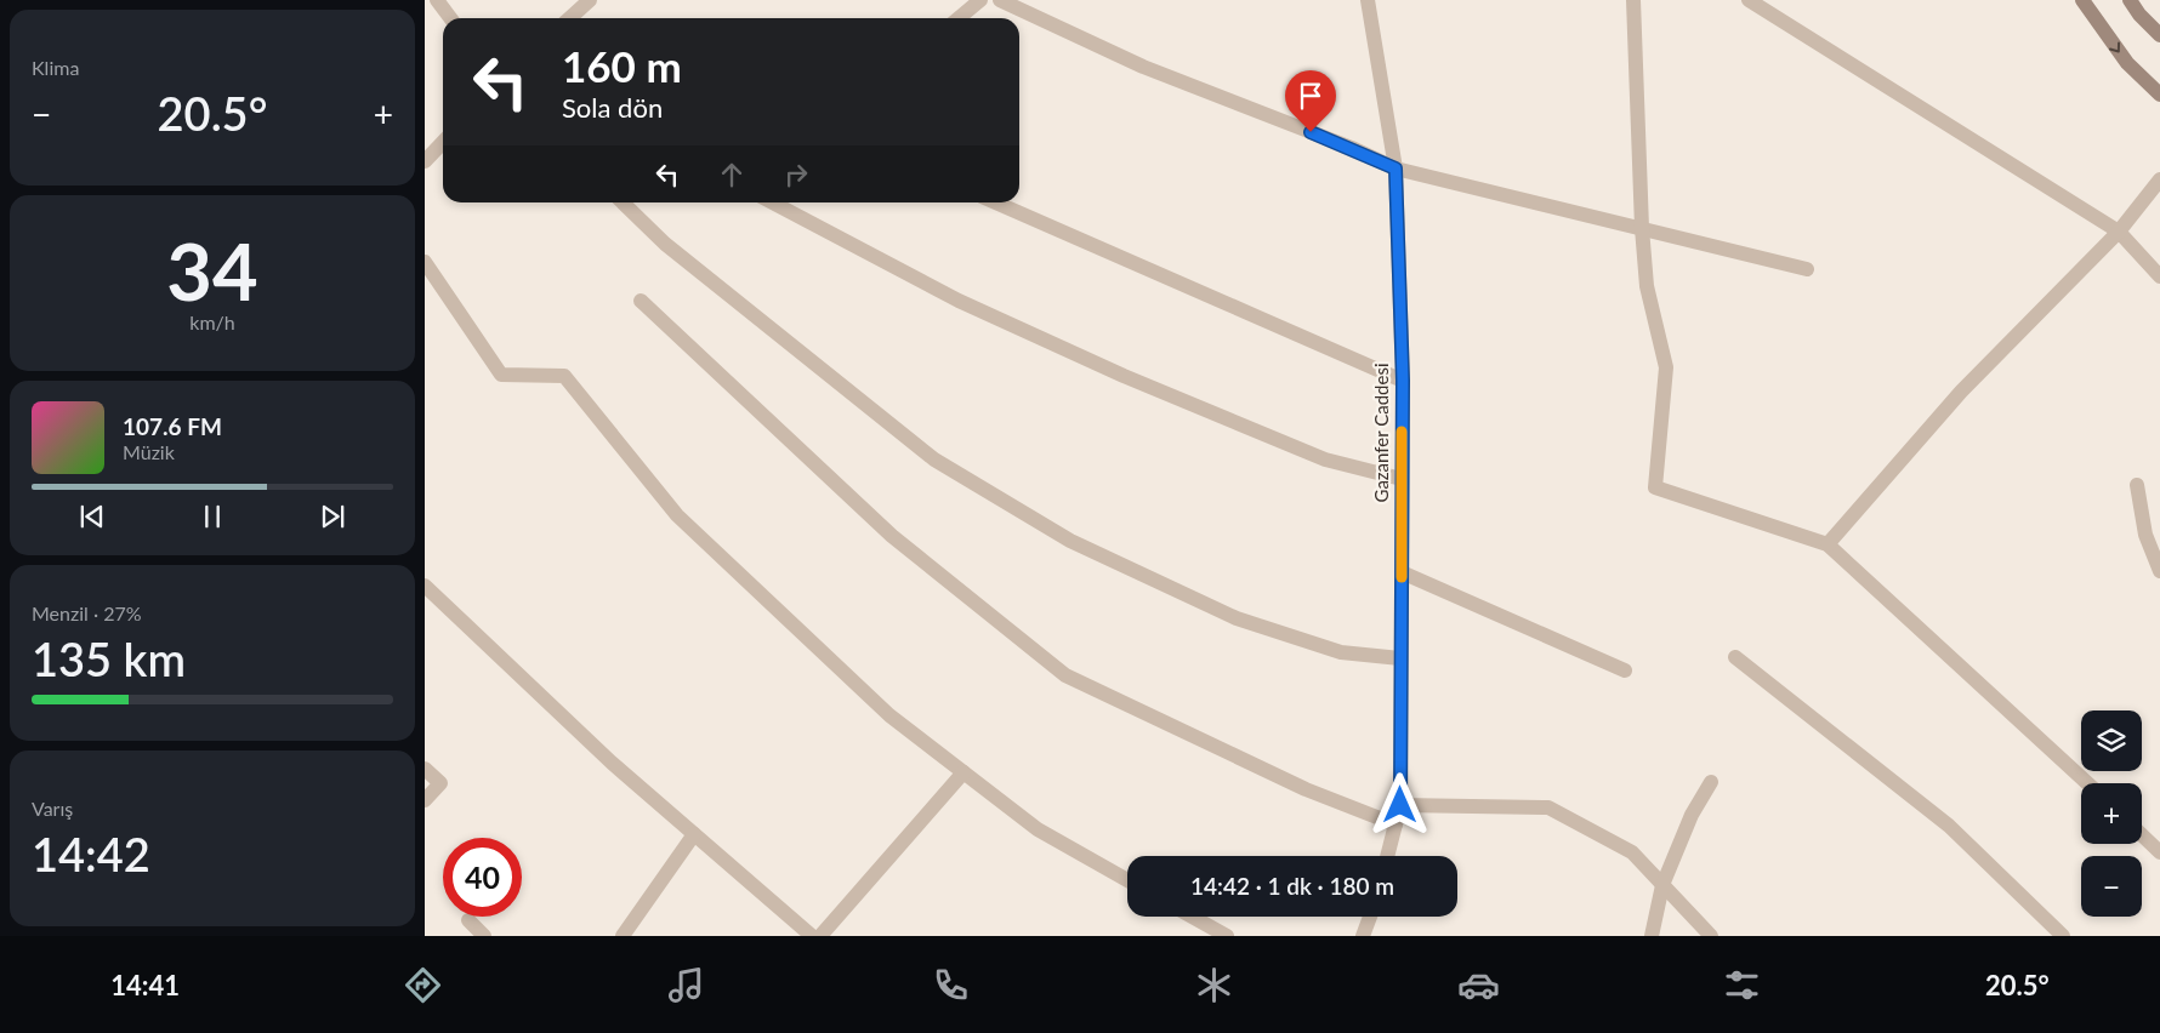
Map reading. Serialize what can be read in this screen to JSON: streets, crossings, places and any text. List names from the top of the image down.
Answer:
{
  "streets": {
    "street": ["Gazanfer Caddesi"]
  },
  "page": {
    "tile": [
      "Klima",
      ["34", "km/h"],
      ["Menzil · 27%", "135 km"],
      ["Varış", "14:42"]
    ],
    "turn": ["160 m", "Sola dön"],
    "heat": ["−", "20.5°", "+"],
    "song": ["107.6 FM", "Müzik"],
    "map_buttons": ["+", "−"],
    "limit": "40",
    "trip": "14:42 · 1 dk · 180 m",
    "tabs": ["14:41", "20.5°"]
  }
}
